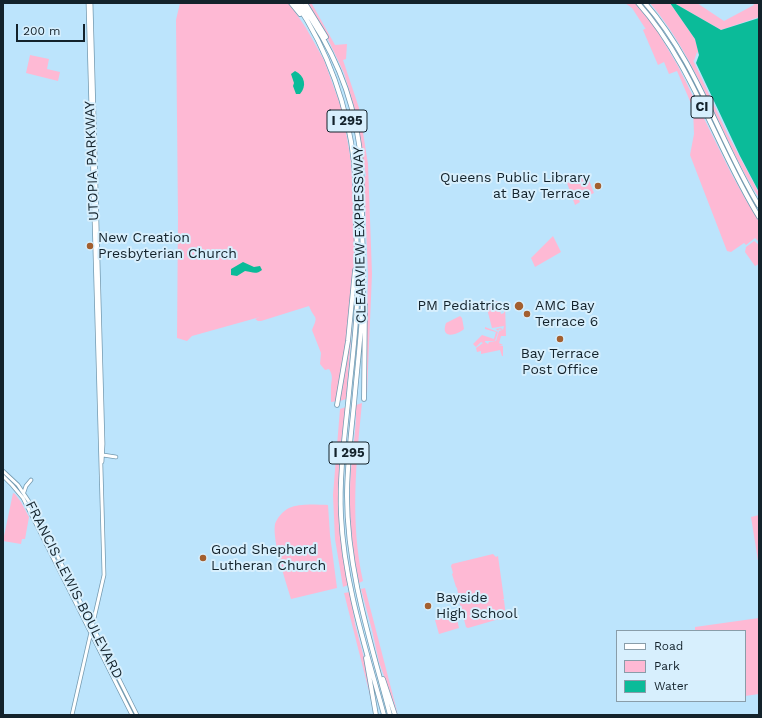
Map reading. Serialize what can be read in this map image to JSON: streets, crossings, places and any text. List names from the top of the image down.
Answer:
{
  "streets": {
    "highway": ["CI", "I 295", "CLEARVIEW EXPRESSWAY"],
    "main road": ["UTOPIA PARKWAY", "FRANCIS LEWIS BOULEVARD"]
  },
  "crossings": [
    ["UTOPIA PARKWAY", "FRANCIS LEWIS BOULEVARD"]
  ],
  "places": [
    "Queens Public Library at Bay Terrace",
    "New Creation Presbyterian Church",
    "PM Pediatrics",
    "AMC Bay Terrace 6",
    "Bay Terrace Post Office",
    "Good Shepherd Lutheran Church",
    "Bayside High School"
  ],
  "legend": ["Road", "Park", "Water"],
  "scale_bar": "200 m"
}
